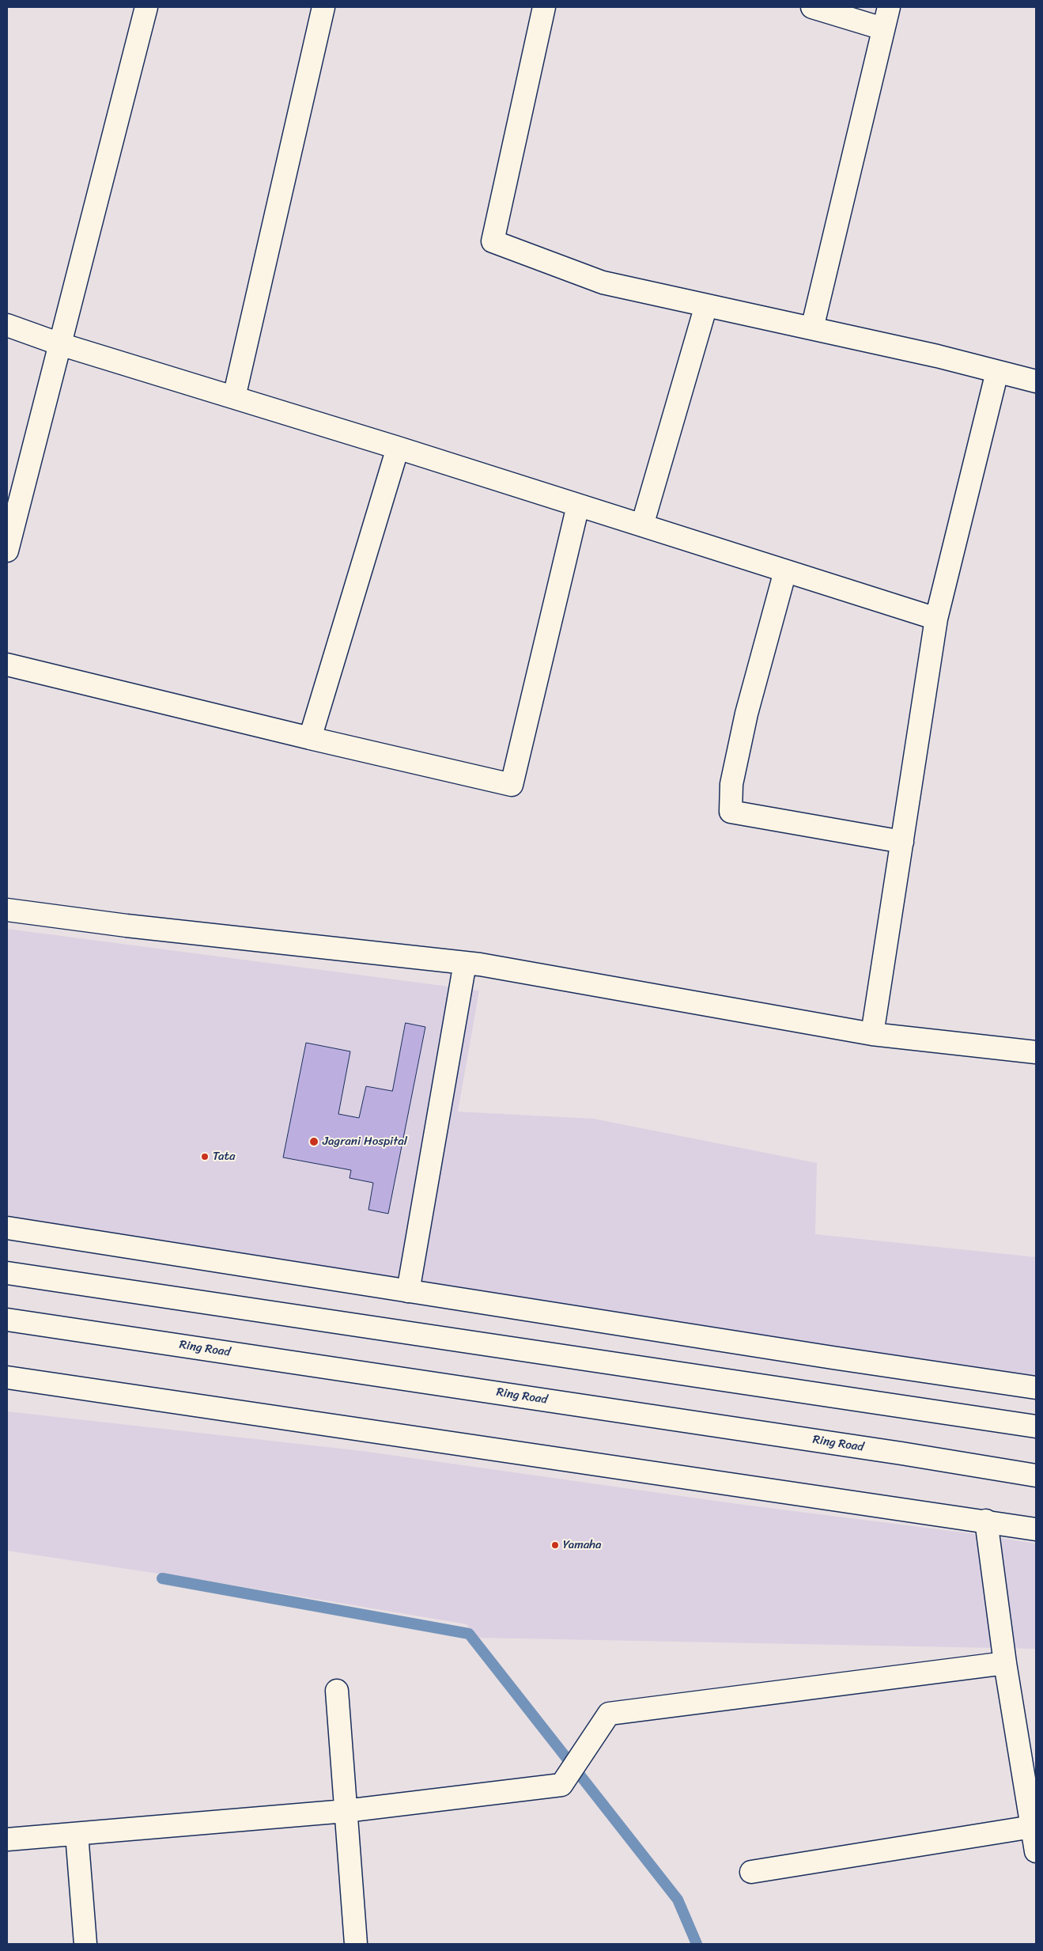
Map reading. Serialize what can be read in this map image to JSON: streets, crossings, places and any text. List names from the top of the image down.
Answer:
{
  "streets": {
    "main road": ["Ring Road"]
  },
  "places": ["Jagrani Hospital", "Tata", "Yamaha"]
}
